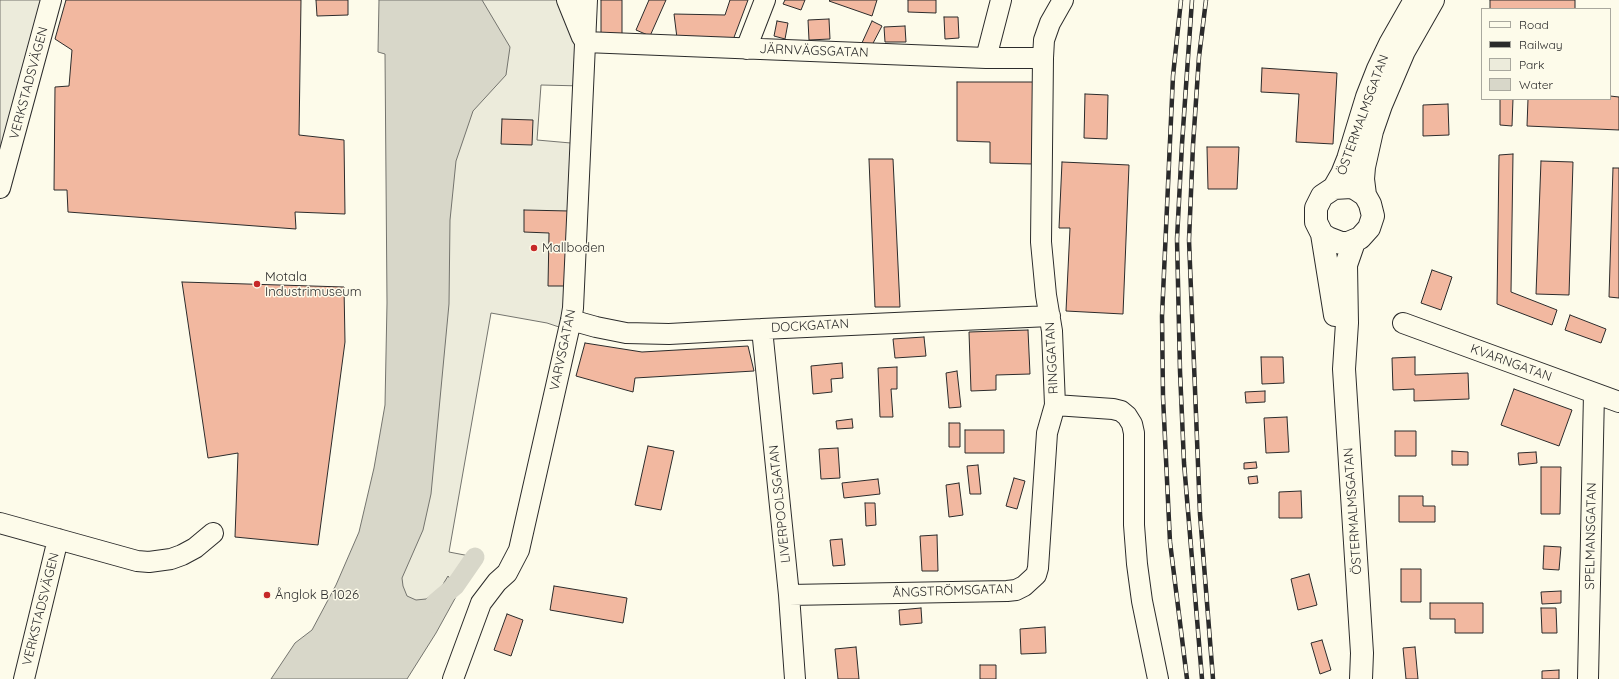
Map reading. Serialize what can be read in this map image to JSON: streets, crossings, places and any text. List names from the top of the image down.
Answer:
{
  "streets": {
    "main road": ["ÖSTERMALMSGATAN"],
    "street": [
      "JÄRNVÄGSGATAN",
      "VERKSTADSVÄGEN",
      "DOCKGATAN",
      "VARVSGATAN",
      "RINGGATAN",
      "KVARNGATAN",
      "LIVERPOOLSGATAN",
      "SPELMANSGATAN",
      "ÅNGSTRÖMSGATAN"
    ]
  },
  "crossings": [
    ["JÄRNVÄGSGATAN", "VARVSGATAN"],
    ["JÄRNVÄGSGATAN", "RINGGATAN"],
    ["DOCKGATAN", "VARVSGATAN"],
    ["DOCKGATAN", "RINGGATAN"],
    ["DOCKGATAN", "LIVERPOOLSGATAN"],
    ["RINGGATAN", "ÅNGSTRÖMSGATAN"],
    ["KVARNGATAN", "SPELMANSGATAN"],
    ["LIVERPOOLSGATAN", "ÅNGSTRÖMSGATAN"]
  ],
  "places": ["Mallboden", "Motala Industrimuseum", "Ånglok B 1026"],
  "legend": [
    "Road",
    "Railway",
    "Park",
    "Water"
  ]
}
